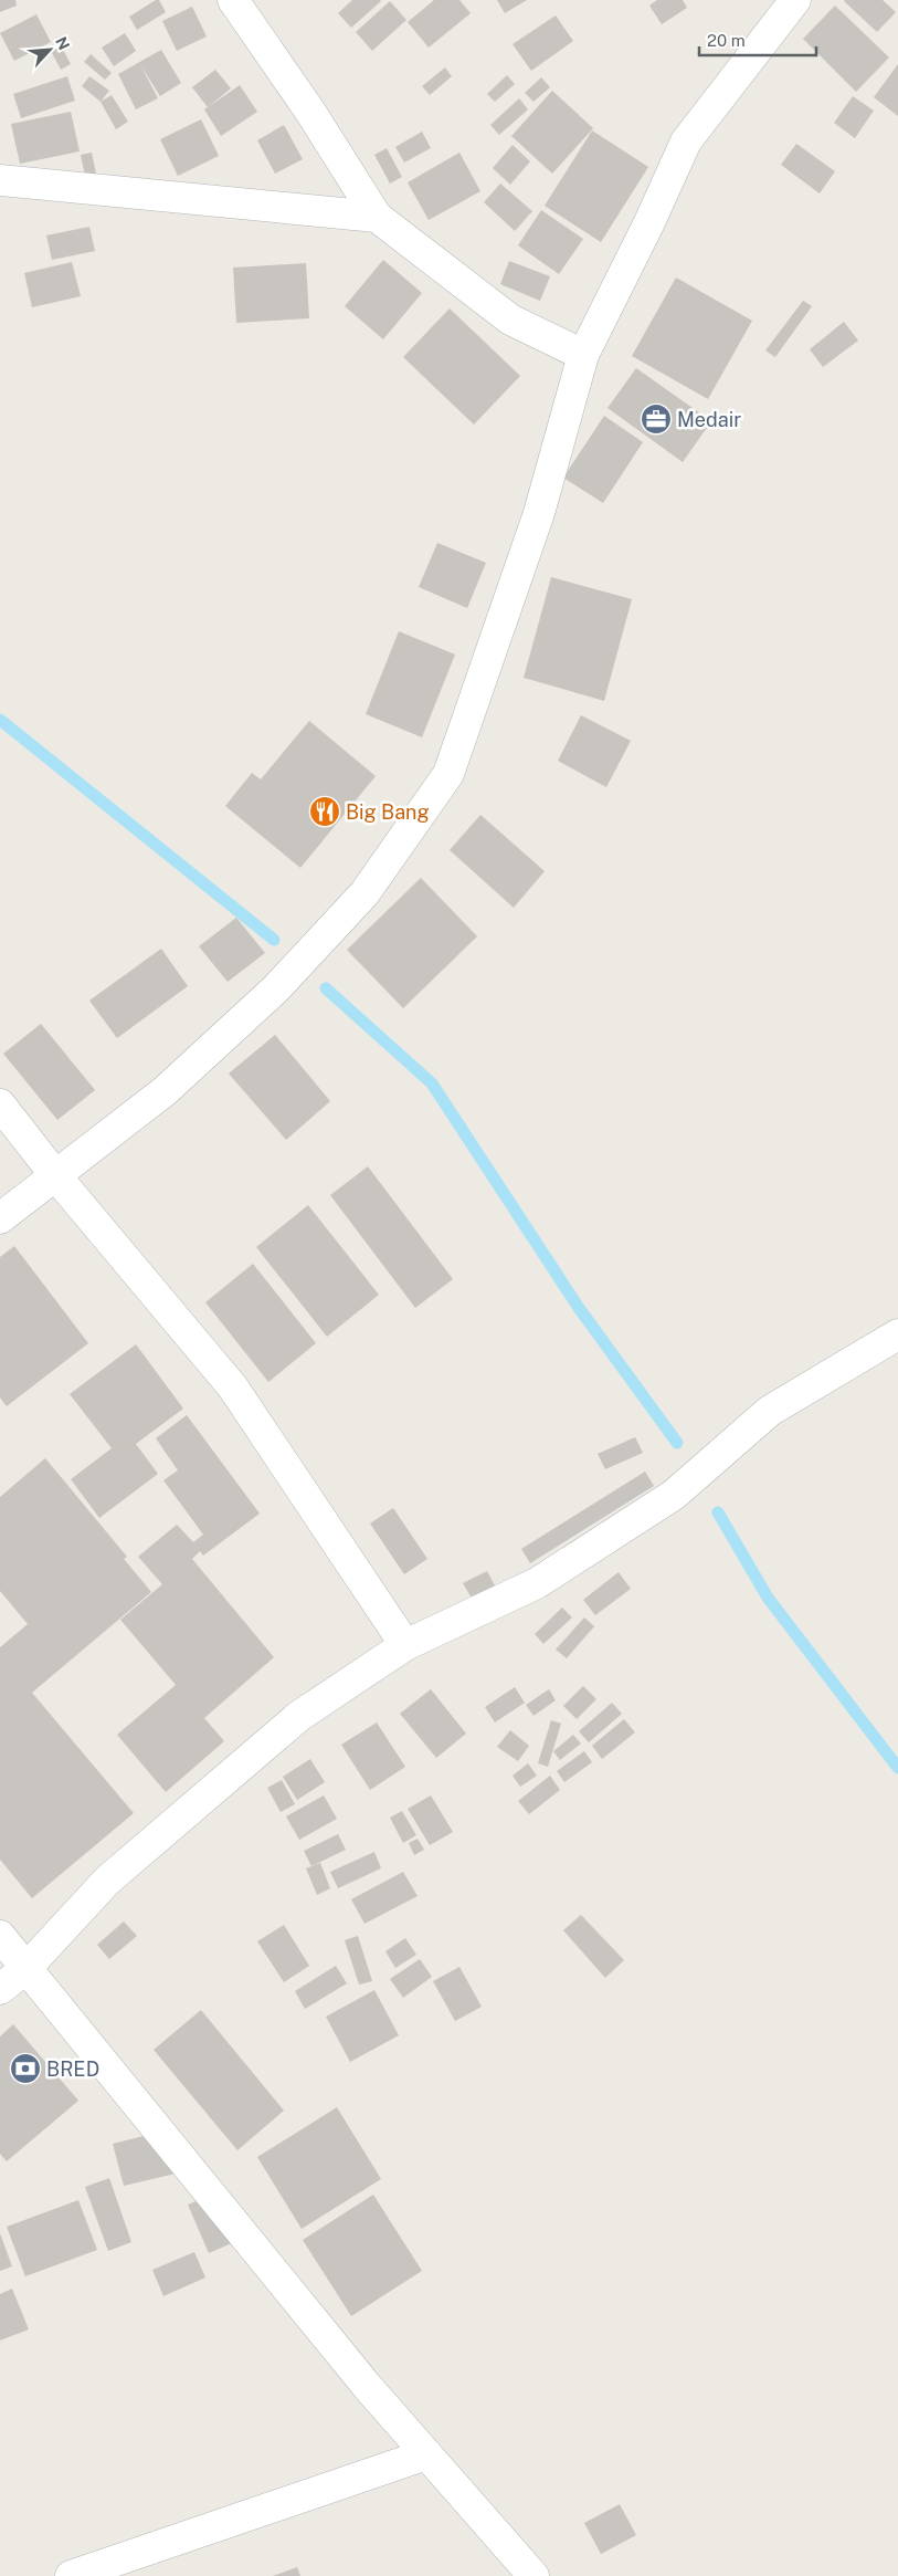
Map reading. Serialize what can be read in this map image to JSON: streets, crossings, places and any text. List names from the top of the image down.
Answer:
{
  "places": {
    "office": ["Medair"],
    "restaurant": ["Big Bang"],
    "bank": ["BRED"]
  },
  "scale_bar": "20 m",
  "north": "top right"
}
